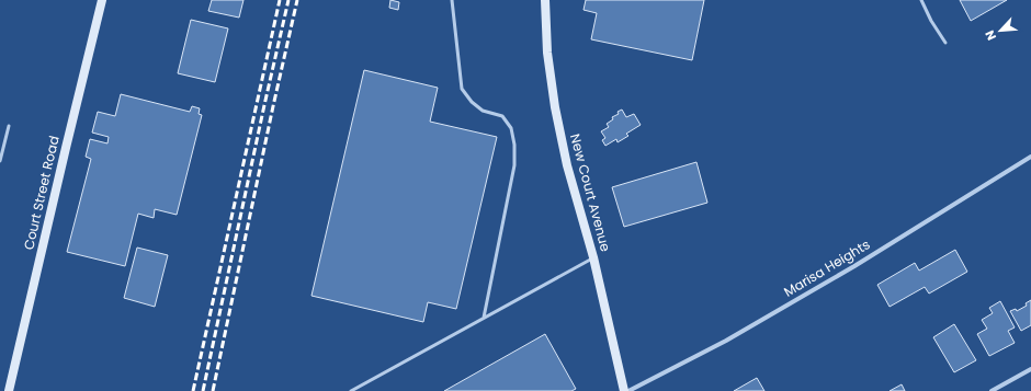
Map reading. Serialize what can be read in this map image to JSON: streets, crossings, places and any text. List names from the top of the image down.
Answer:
{
  "streets": {
    "street": ["Court Street Road", "New Court Avenue", "Marisa Heights"]
  },
  "north": "bottom left"
}
